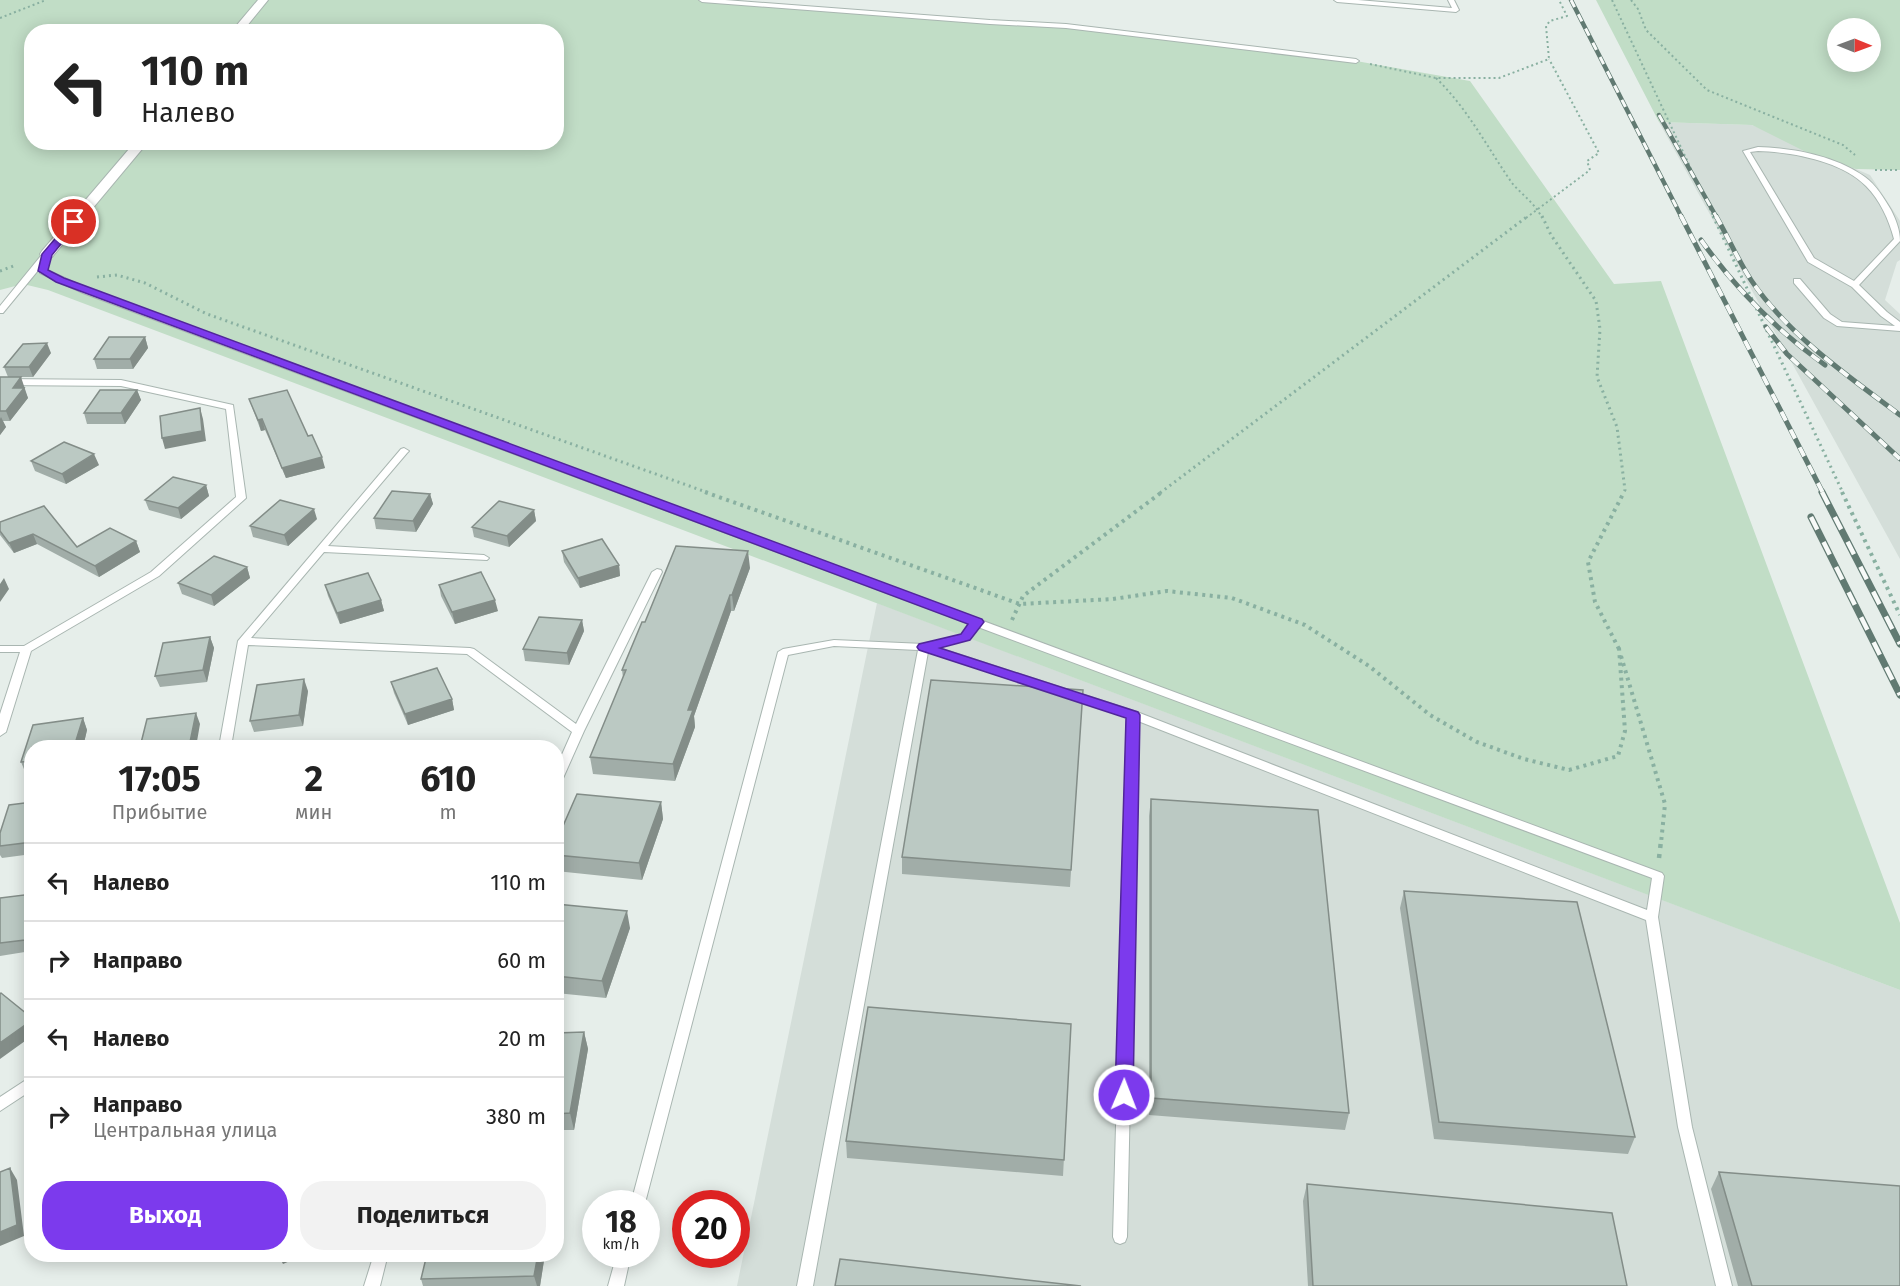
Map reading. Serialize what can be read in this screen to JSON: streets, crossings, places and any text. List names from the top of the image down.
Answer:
{
  "north": "right",
  "page": {
    "turn": ["110 m", "Налево"],
    "eta": [
      "17:05",
      "Прибытие",
      "2",
      "мин",
      "610",
      "m"
    ],
    "list": [
      {
        "name": "Налево",
        "value": "110 m"
      },
      {
        "name": "Направо",
        "value": "60 m"
      },
      {
        "name": "Налево",
        "value": "20 m"
      },
      {
        "name": "Направо",
        "note": "Центральная улица",
        "value": "380 m"
      }
    ],
    "buttons": ["Выход", "Поделиться"],
    "speed": "18 km/h",
    "limit": "20"
  }
}
